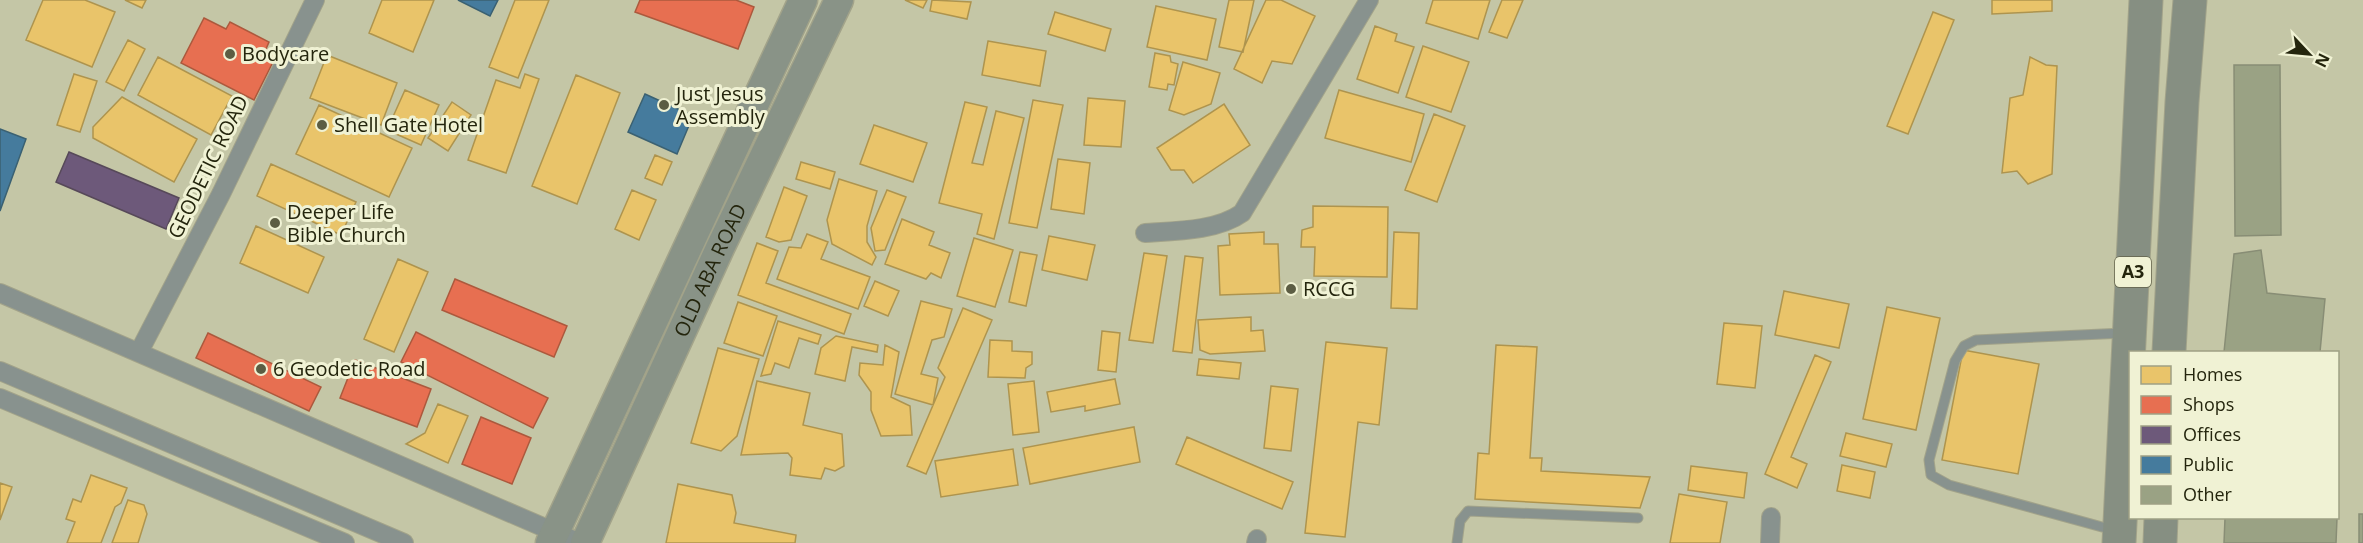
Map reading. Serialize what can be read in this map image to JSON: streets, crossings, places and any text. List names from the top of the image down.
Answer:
{
  "streets": {
    "highway": ["A3"],
    "main road": ["OLD ABA ROAD"],
    "street": ["GEODETIC ROAD"]
  },
  "places": [
    "Bodycare",
    "Just Jesus Assembly",
    "Shell Gate Hotel",
    "Deeper Life Bible Church",
    "RCCG",
    "6 Geodetic Road"
  ],
  "legend": [
    "Homes",
    "Shops",
    "Offices",
    "Public",
    "Other"
  ],
  "north": "bottom right"
}
